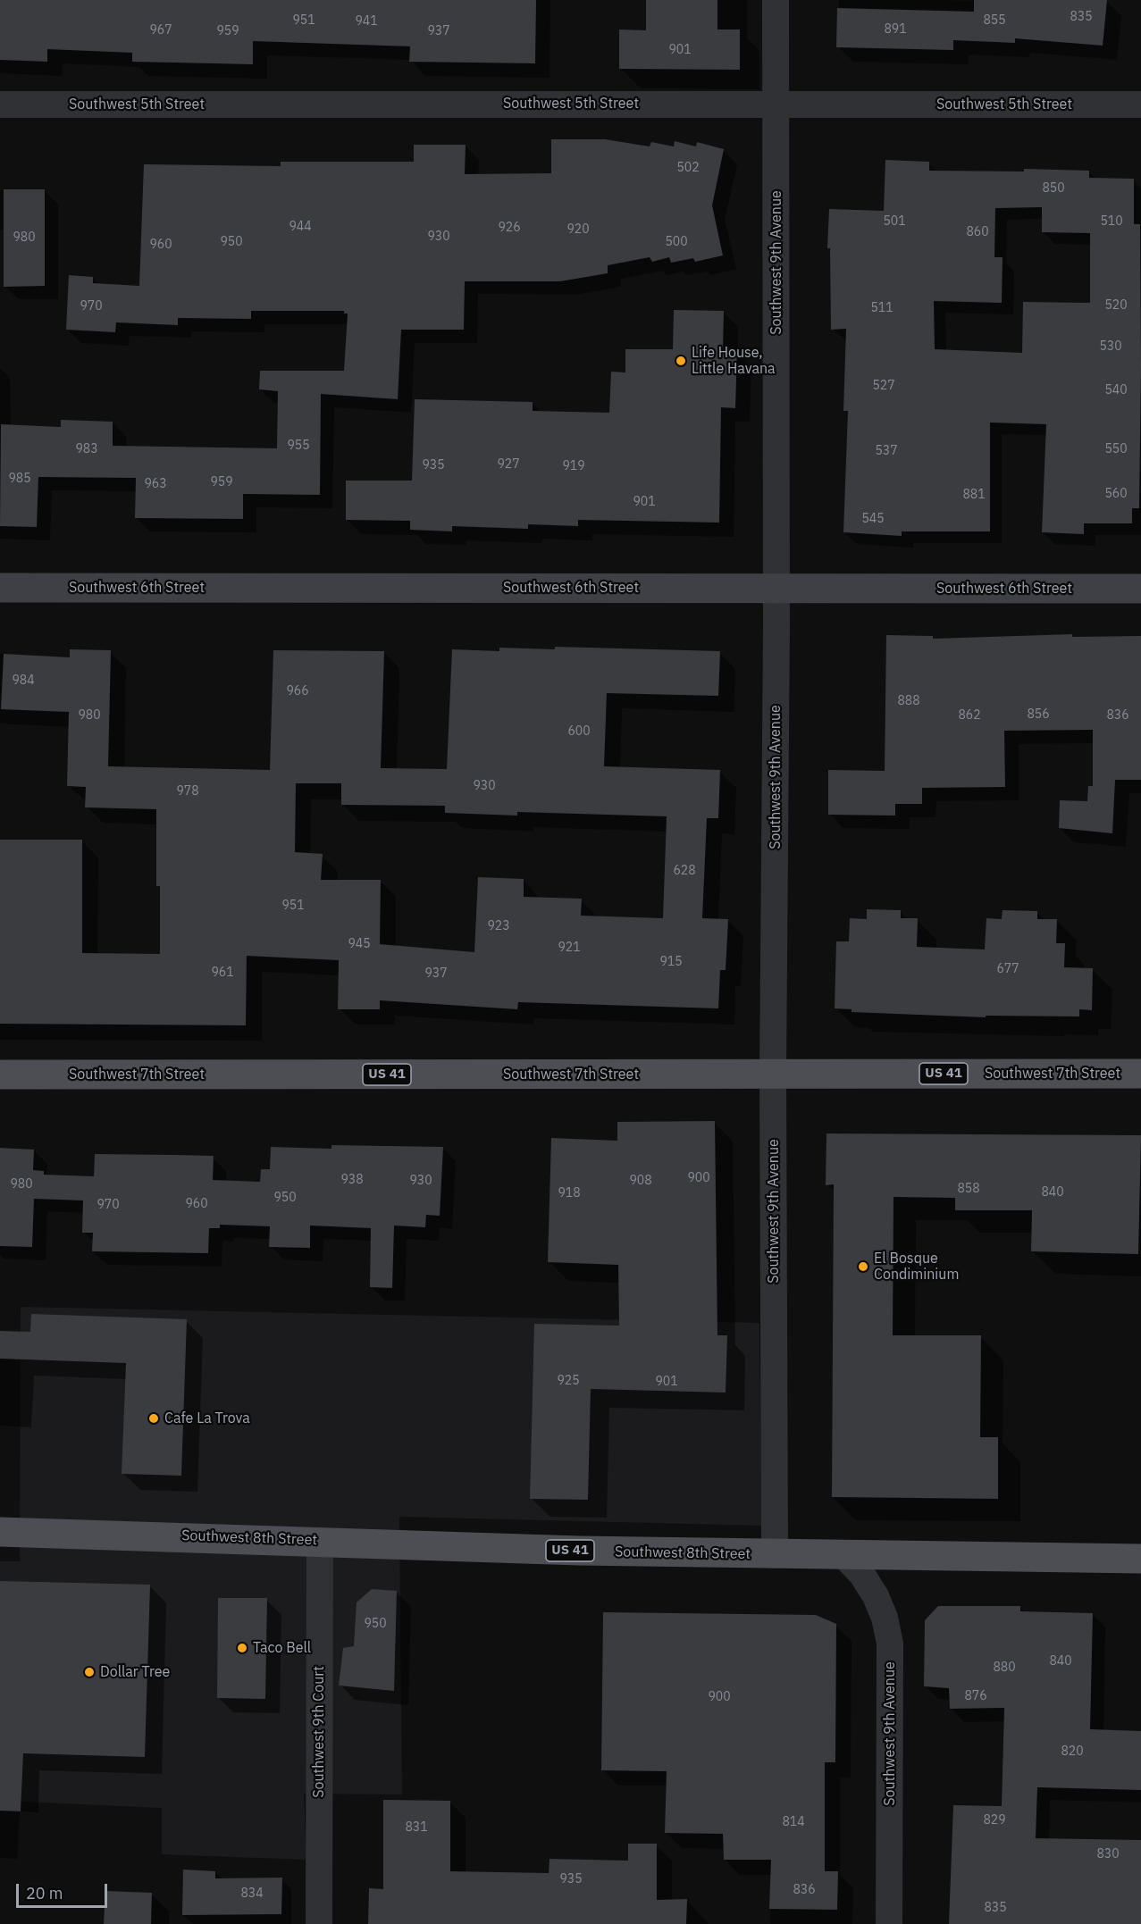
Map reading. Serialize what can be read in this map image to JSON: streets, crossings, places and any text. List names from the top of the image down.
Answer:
{
  "streets": {
    "main road": ["US 41", "Southwest 7th Street", "Southwest 8th Street"],
    "street": [
      "Southwest 5th Street",
      "Southwest 9th Avenue",
      "Southwest 6th Street",
      "Southwest 9th Court"
    ]
  },
  "crossings": [
    ["Southwest 5th Street", "Southwest 9th Avenue"],
    ["Southwest 9th Avenue", "Southwest 6th Street"],
    ["Southwest 9th Avenue", "Southwest 7th Street"],
    ["Southwest 9th Avenue", "Southwest 8th Street"],
    ["Southwest 8th Street", "Southwest 9th Court"]
  ],
  "places": [
    "Life House, Little Havana",
    "El Bosque Condiminium",
    "Cafe La Trova",
    "Taco Bell",
    "Dollar Tree"
  ],
  "house_numbers": [
    "835",
    "951",
    "855",
    "941",
    "891",
    "967",
    "959",
    "937",
    "901",
    "502",
    "850",
    "501",
    "510",
    "944",
    "926",
    "920",
    "860",
    "930",
    "980",
    "950",
    "500",
    "960",
    "520",
    "970",
    "511",
    "530",
    "527",
    "540",
    "955",
    "983",
    "550",
    "537",
    "927",
    "935",
    "919",
    "985",
    "959",
    "963",
    "560",
    "881",
    "901",
    "545",
    "984",
    "966",
    "888",
    "856",
    "980",
    "862",
    "836",
    "600",
    "930",
    "978",
    "628",
    "951",
    "923",
    "945",
    "921",
    "915",
    "677",
    "961",
    "937",
    "900",
    "938",
    "930",
    "908",
    "980",
    "858",
    "840",
    "918",
    "950",
    "960",
    "970",
    "925",
    "901",
    "950",
    "840",
    "880",
    "876",
    "900",
    "820",
    "829",
    "814",
    "831",
    "830",
    "935",
    "836",
    "834",
    "835"
  ],
  "scale_bar": "20 m"
}
